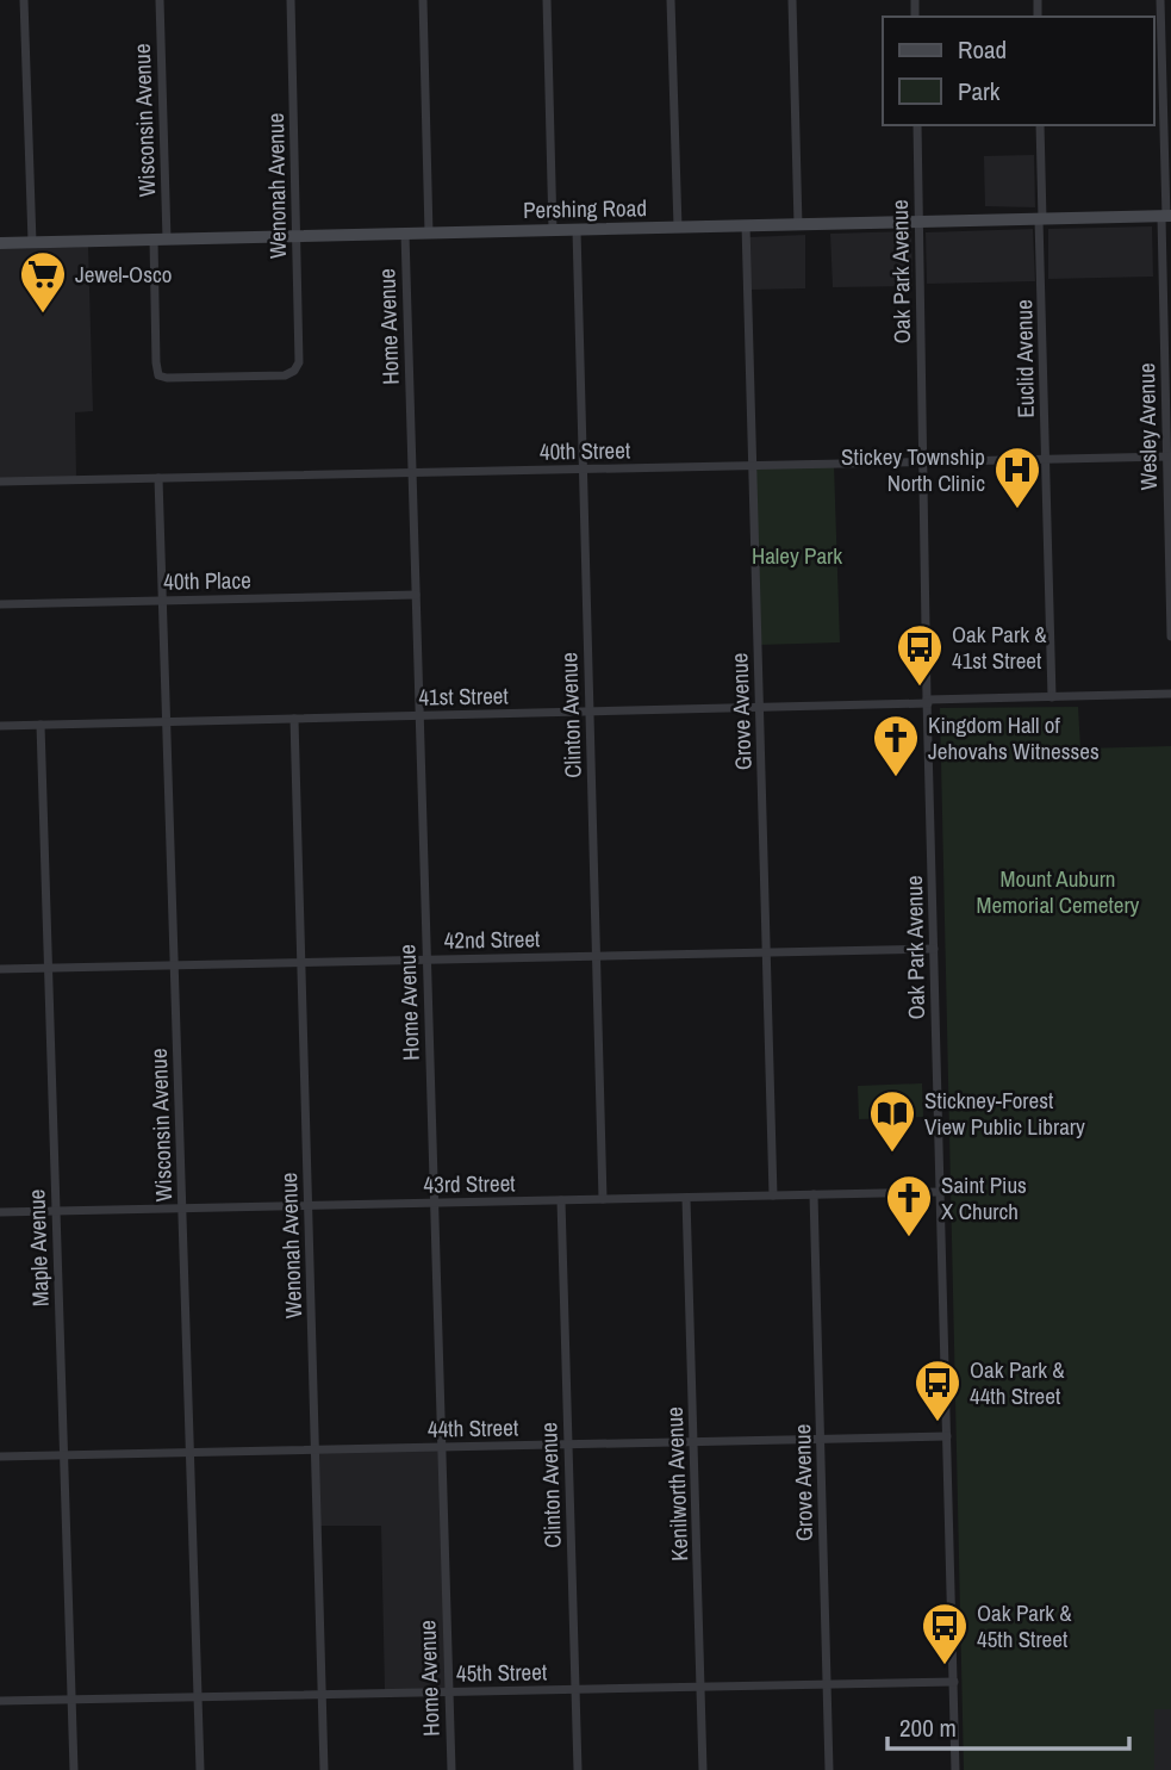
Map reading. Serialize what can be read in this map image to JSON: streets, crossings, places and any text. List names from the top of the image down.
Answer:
{
  "streets": {
    "main road": ["Pershing Road"],
    "street": [
      "Wisconsin Avenue",
      "Wenonah Avenue",
      "Oak Park Avenue",
      "Home Avenue",
      "Euclid Avenue",
      "Wesley Avenue",
      "40th Street",
      "40th Place",
      "41st Street",
      "Grove Avenue",
      "Clinton Avenue",
      "42nd Street",
      "43rd Street",
      "Maple Avenue",
      "44th Street",
      "Kenilworth Avenue",
      "45th Street"
    ]
  },
  "crossings": [
    ["Wisconsin Avenue", "Wenonah Avenue"],
    ["Wisconsin Avenue", "Pershing Road"],
    ["Wisconsin Avenue", "40th Street"],
    ["Wisconsin Avenue", "40th Place"],
    ["Wisconsin Avenue", "41st Street"],
    ["Wisconsin Avenue", "42nd Street"],
    ["Wisconsin Avenue", "43rd Street"],
    ["Wisconsin Avenue", "44th Street"],
    ["Wisconsin Avenue", "45th Street"],
    ["Wenonah Avenue", "Pershing Road"],
    ["Wenonah Avenue", "41st Street"],
    ["Wenonah Avenue", "42nd Street"],
    ["Wenonah Avenue", "43rd Street"],
    ["Wenonah Avenue", "44th Street"],
    ["Wenonah Avenue", "45th Street"],
    ["Pershing Road", "Oak Park Avenue"],
    ["Pershing Road", "Home Avenue"],
    ["Pershing Road", "Euclid Avenue"],
    ["Pershing Road", "Wesley Avenue"],
    ["Pershing Road", "Grove Avenue"],
    ["Pershing Road", "Clinton Avenue"],
    ["Oak Park Avenue", "40th Street"],
    ["Oak Park Avenue", "41st Street"],
    ["Oak Park Avenue", "42nd Street"],
    ["Oak Park Avenue", "43rd Street"],
    ["Oak Park Avenue", "44th Street"],
    ["Oak Park Avenue", "45th Street"],
    ["Home Avenue", "40th Street"],
    ["Home Avenue", "40th Place"],
    ["Home Avenue", "41st Street"],
    ["Home Avenue", "42nd Street"],
    ["Home Avenue", "43rd Street"],
    ["Home Avenue", "44th Street"],
    ["Home Avenue", "45th Street"],
    ["Euclid Avenue", "40th Street"],
    ["Euclid Avenue", "41st Street"],
    ["Wesley Avenue", "40th Street"],
    ["40th Street", "Grove Avenue"],
    ["40th Street", "Clinton Avenue"],
    ["41st Street", "Grove Avenue"],
    ["41st Street", "Clinton Avenue"],
    ["41st Street", "Maple Avenue"],
    ["Grove Avenue", "42nd Street"],
    ["Grove Avenue", "43rd Street"],
    ["Grove Avenue", "44th Street"],
    ["Grove Avenue", "45th Street"],
    ["Clinton Avenue", "42nd Street"],
    ["Clinton Avenue", "43rd Street"],
    ["Clinton Avenue", "44th Street"],
    ["Clinton Avenue", "45th Street"],
    ["42nd Street", "Maple Avenue"],
    ["43rd Street", "Maple Avenue"],
    ["43rd Street", "Kenilworth Avenue"],
    ["Maple Avenue", "44th Street"],
    ["Maple Avenue", "45th Street"],
    ["44th Street", "Kenilworth Avenue"],
    ["Kenilworth Avenue", "45th Street"]
  ],
  "parks": ["Haley Park", "Mount Auburn Memorial Cemetery"],
  "places": {
    "supermarket": ["Jewel-Osco"],
    "hospital": ["Stickey Township North Clinic"],
    "bus stop": ["Oak Park & 41st Street", "Oak Park & 44th Street", "Oak Park & 45th Street"],
    "church": ["Kingdom Hall of Jehovahs Witnesses", "Saint Pius X Church"],
    "library": ["Stickney-Forest View Public Library"]
  },
  "legend": ["Road", "Park"],
  "scale_bar": "200 m"
}
